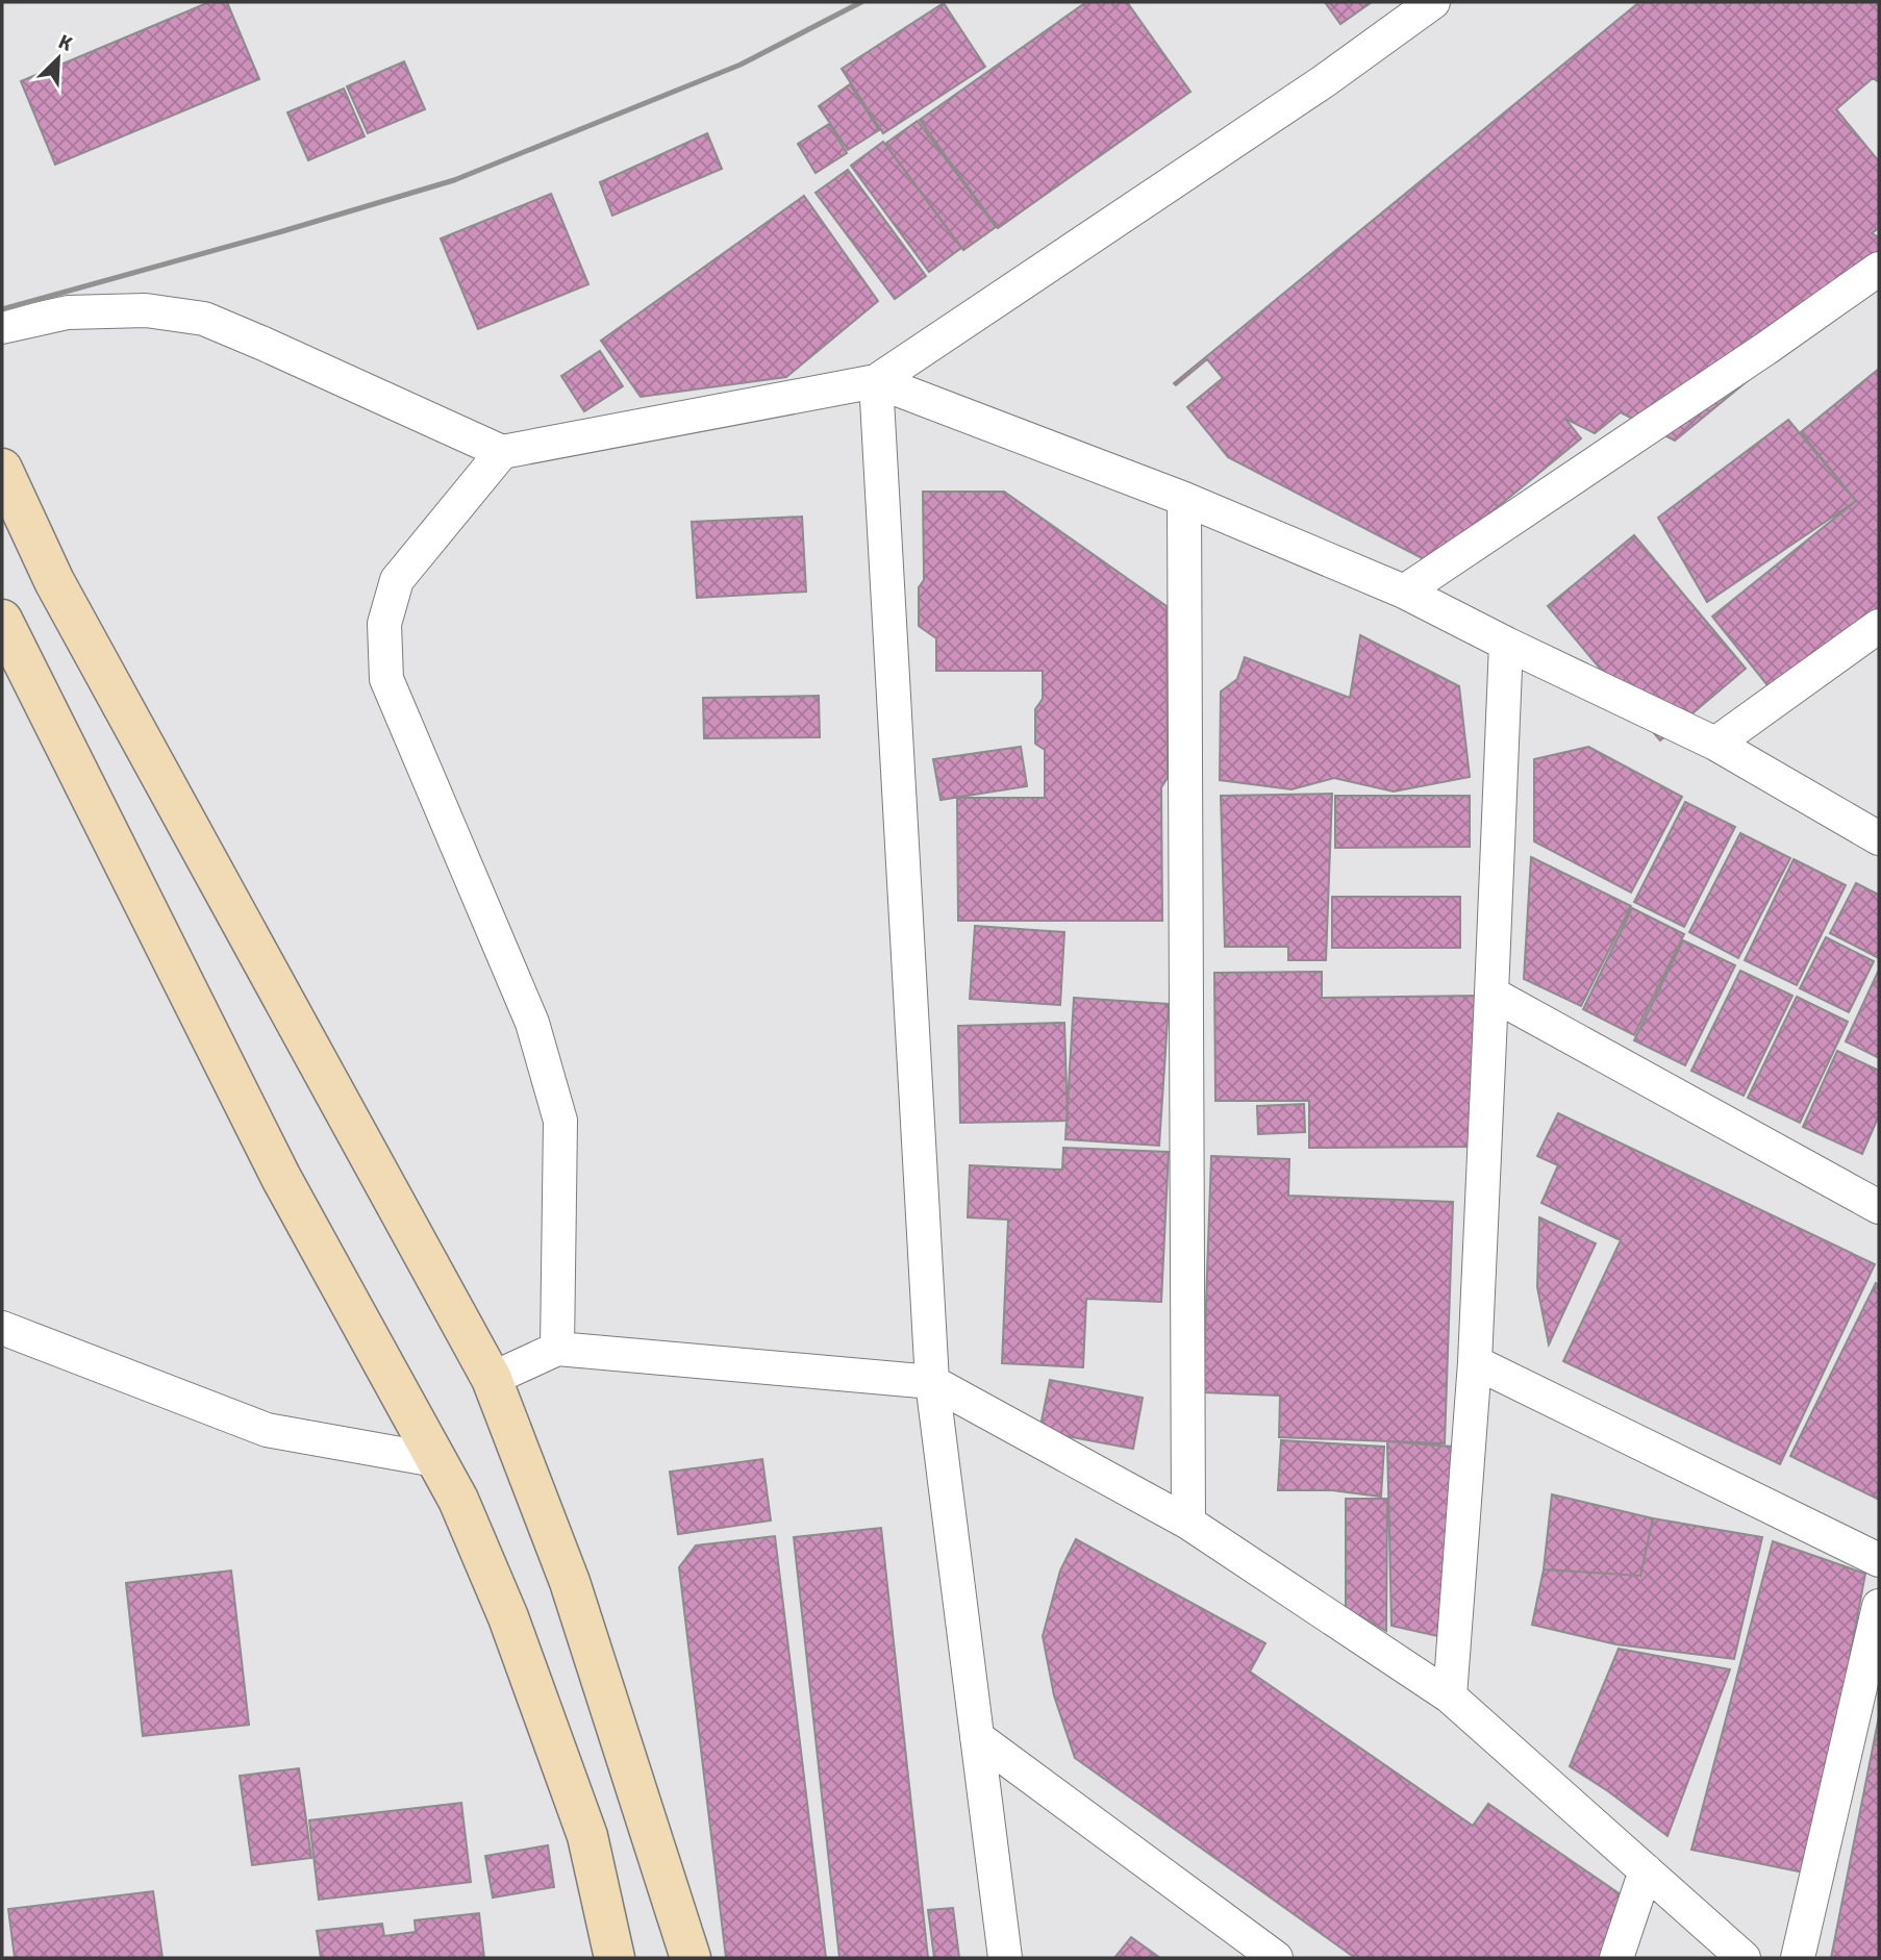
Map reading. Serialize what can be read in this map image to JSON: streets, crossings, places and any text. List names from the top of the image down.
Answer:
{
  "north": "top right"
}
